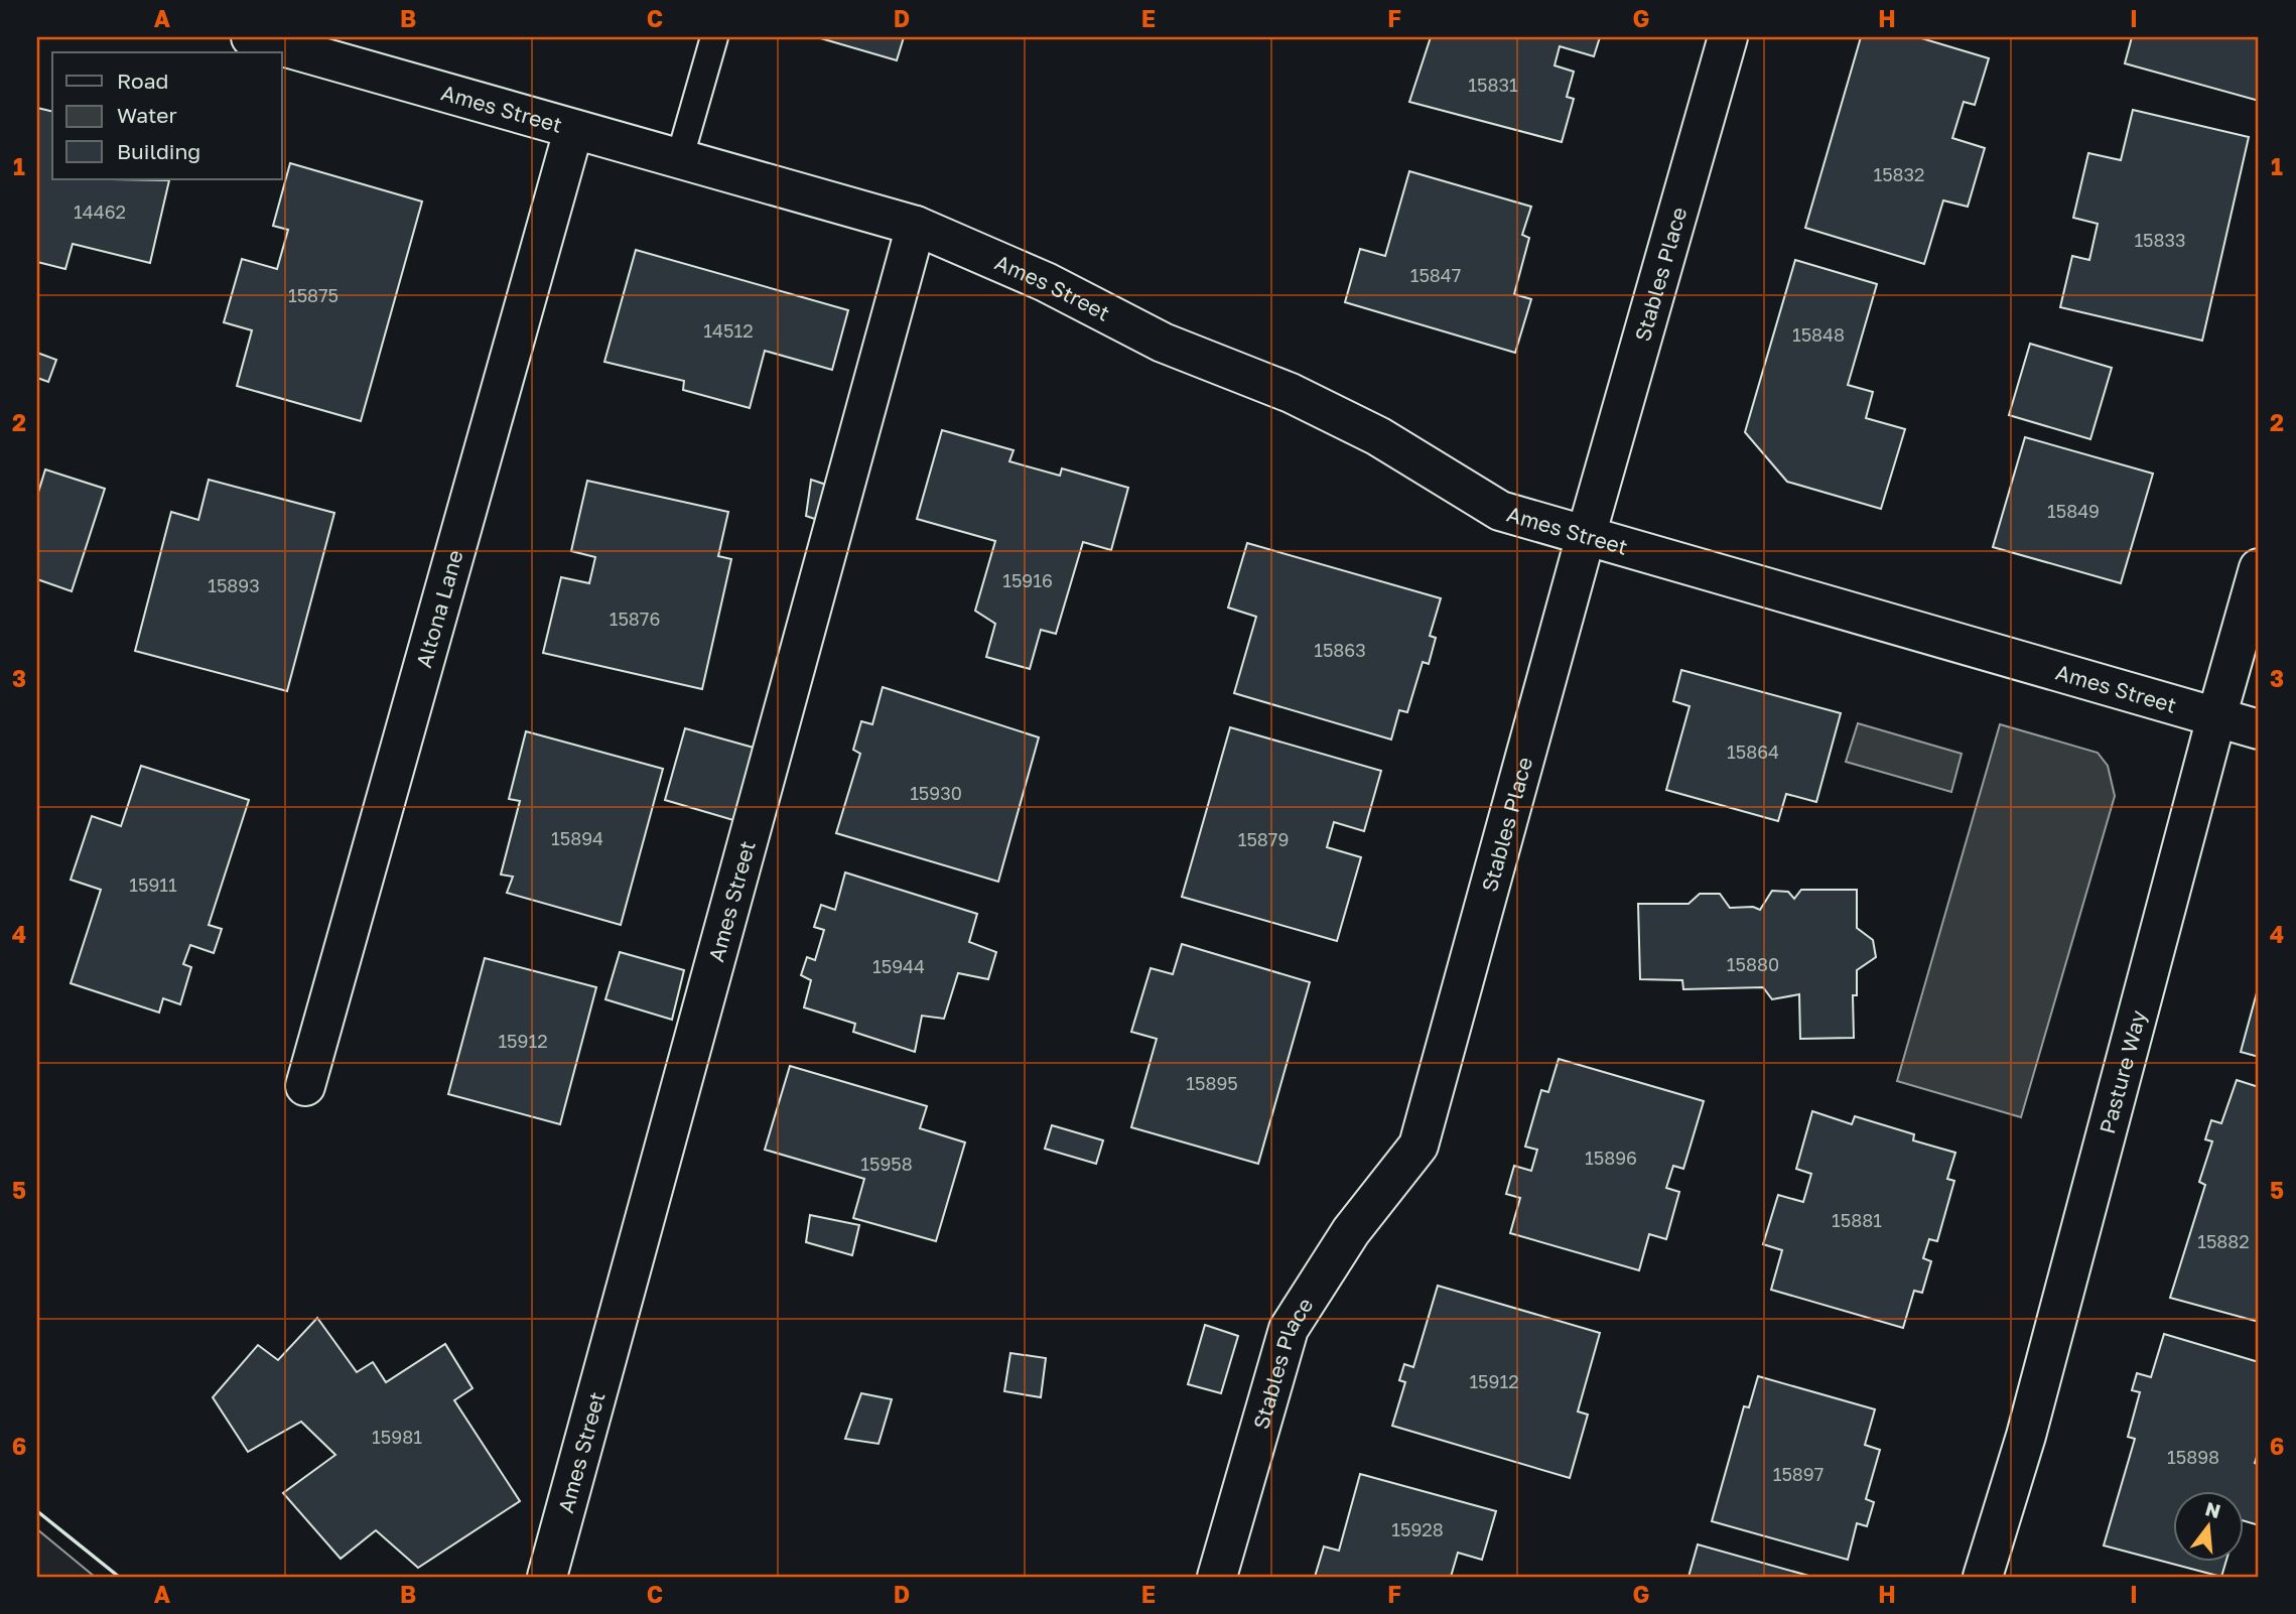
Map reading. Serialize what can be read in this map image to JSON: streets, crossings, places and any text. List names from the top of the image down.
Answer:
{
  "streets": {
    "street": [
      "Ames Street",
      "Stables Place",
      "Altona Lane",
      "Pasture Way"
    ]
  },
  "crossings": [
    ["Ames Street", "Stables Place"],
    ["Ames Street", "Altona Lane"],
    ["Ames Street", "Pasture Way"]
  ],
  "house_numbers": [
    "15831",
    "15832",
    "14462",
    "15833",
    "15847",
    "15875",
    "14512",
    "15848",
    "15849",
    "15916",
    "15893",
    "15876",
    "15863",
    "15864",
    "15930",
    "15894",
    "15879",
    "15911",
    "15880",
    "15944",
    "15912",
    "15895",
    "15896",
    "15958",
    "15881",
    "15882",
    "15912",
    "15981",
    "15898",
    "15897",
    "15928"
  ],
  "legend": ["Road", "Water", "Building"],
  "north": "top",
  "grid": {
    "columns": [
      "A",
      "B",
      "C",
      "D",
      "E",
      "F",
      "G",
      "H",
      "I"
    ],
    "rows": [
      "1",
      "2",
      "3",
      "4",
      "5",
      "6"
    ]
  }
}
